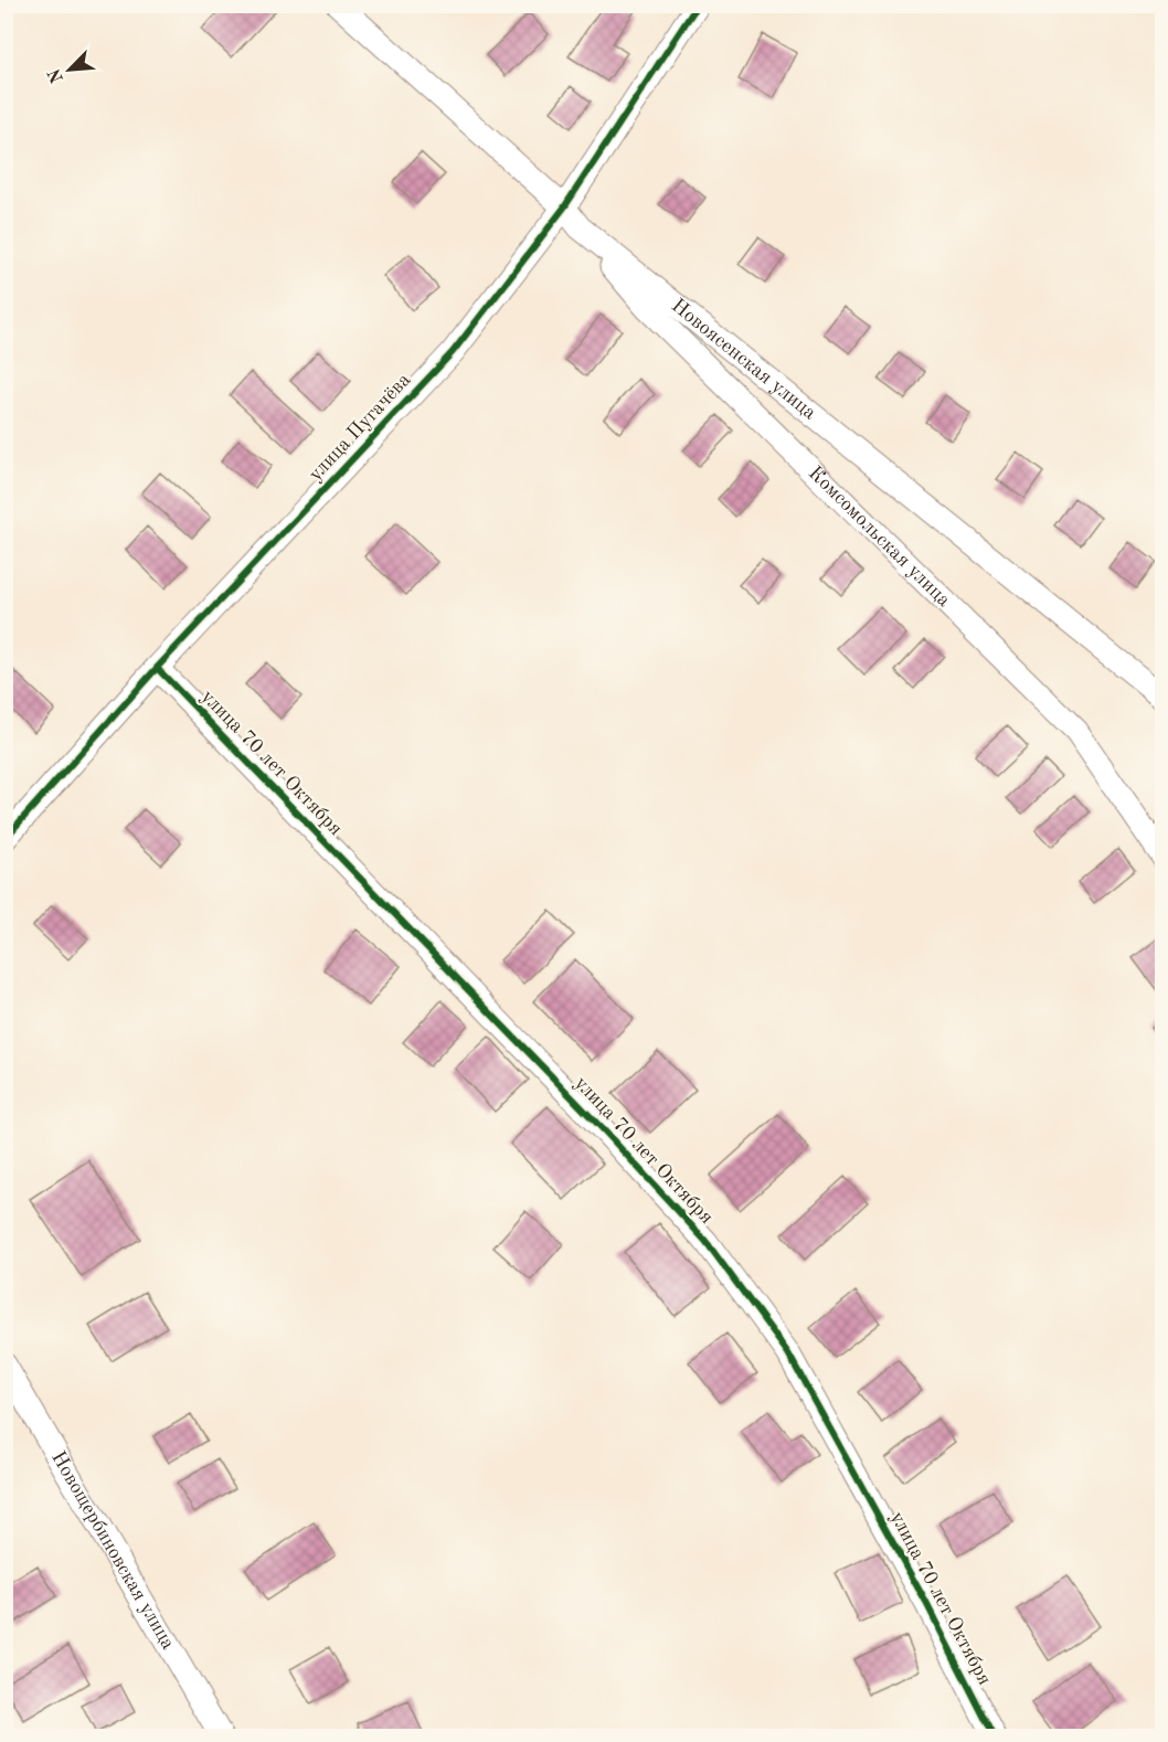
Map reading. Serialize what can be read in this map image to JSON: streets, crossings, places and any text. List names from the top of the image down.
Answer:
{
  "streets": {
    "street": [
      "Новоясенская улица",
      "улица Пугачёва",
      "Комсомольская улица",
      "улица 70 лет Октября",
      "Новощербиновская улица"
    ]
  },
  "crossings": [
    ["Новоясенская улица", "улица Пугачёва"],
    ["Новоясенская улица", "Комсомольская улица"],
    ["улица Пугачёва", "улица 70 лет Октября"]
  ],
  "north": "bottom left"
}
